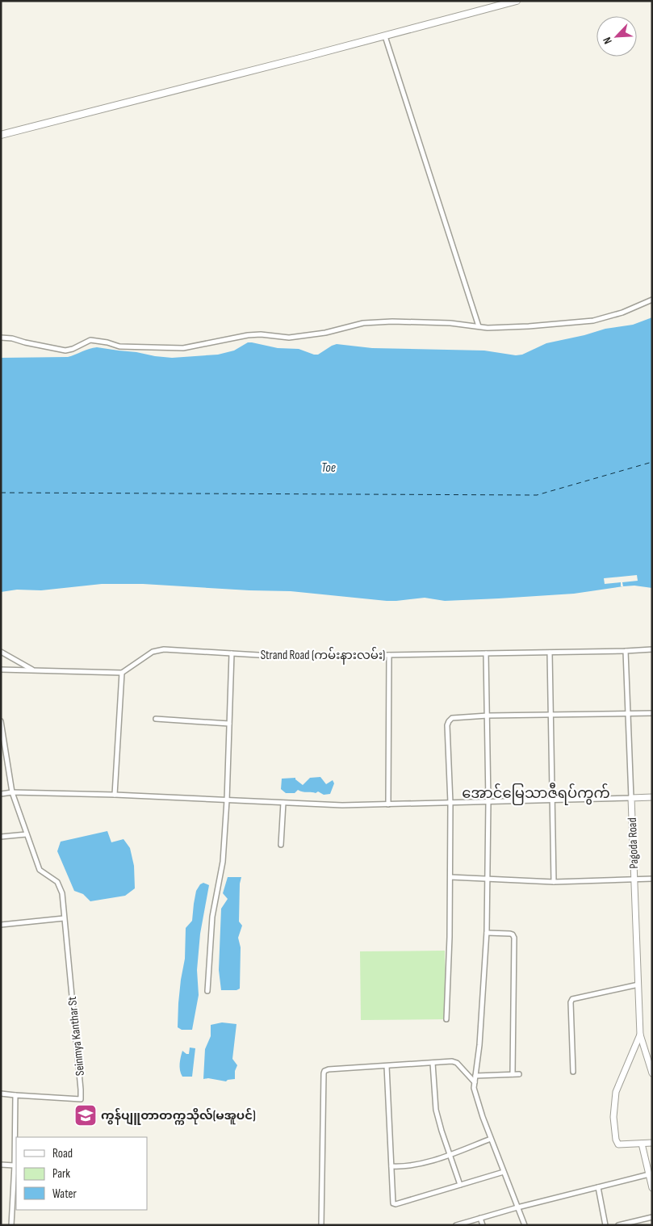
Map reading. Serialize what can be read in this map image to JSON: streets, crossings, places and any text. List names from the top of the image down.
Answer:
{
  "streets": {
    "main road": ["Pagoda Road"],
    "street": ["Strand Road (ကမ်းနားလမ်း)", "Seinmya Kanthar St"]
  },
  "crossings": [
    ["Strand Road (ကမ်းနားလမ်း)", "Pagoda Road"]
  ],
  "districts": ["အောင်မြေသာဇီရပ်ကွက်"],
  "water": ["Toe"],
  "places": {
    "school or university": ["ကွန်ပျူတာတက္ကသိုလ်(မအူပင်)"]
  },
  "legend": ["Road", "Park", "Water"],
  "north": "bottom left"
}
